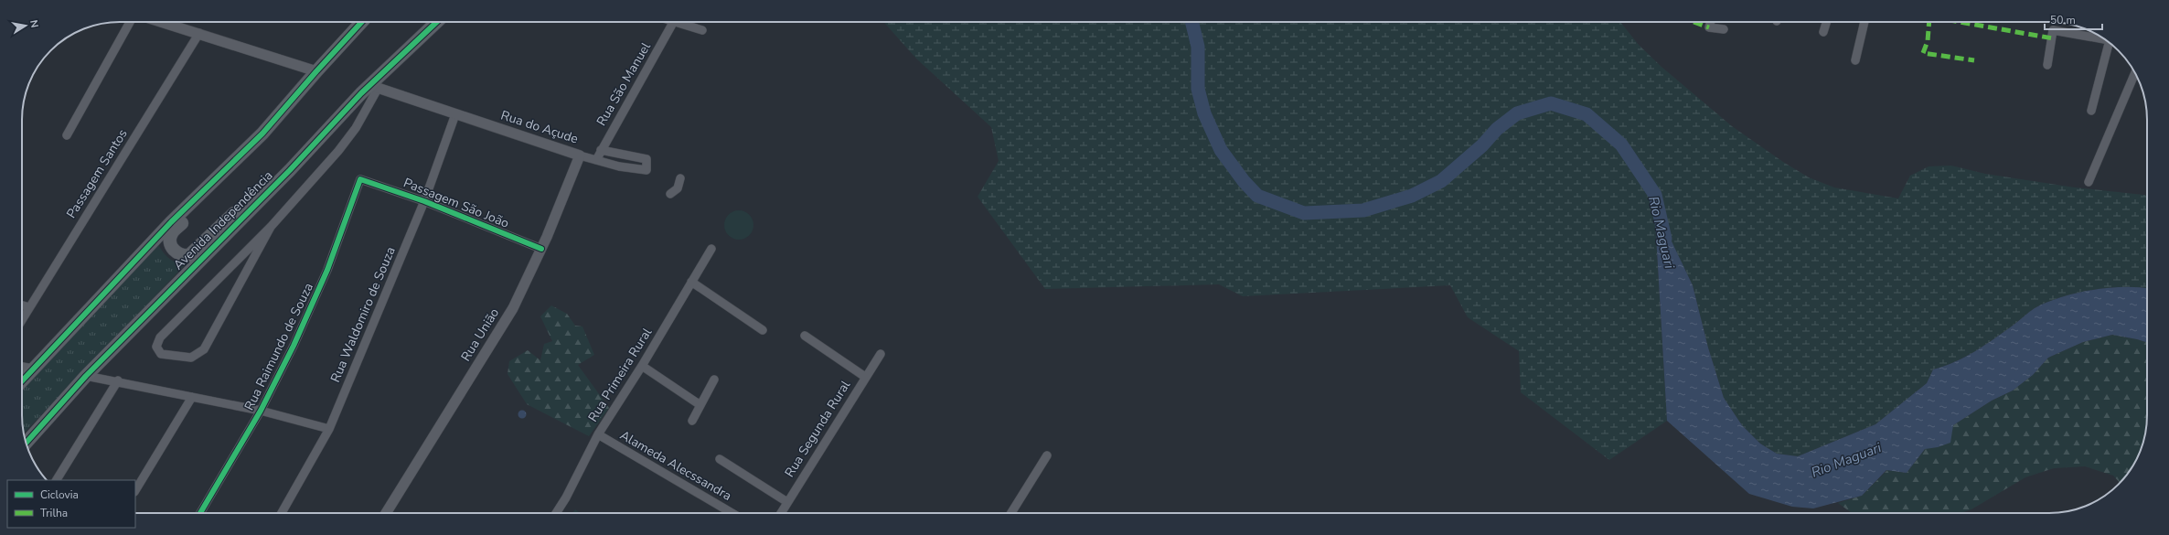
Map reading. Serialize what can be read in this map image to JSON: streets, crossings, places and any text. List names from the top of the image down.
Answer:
{
  "streets": {
    "main road": ["Avenida Independência"],
    "street": [
      "Rua São Manuel",
      "Rua do Açude",
      "Passagem Santos",
      "Passagem São João",
      "Rua Waldomiro de Souza",
      "Rua União",
      "Rua Raimundo de Souza",
      "Rua Primeira Rural",
      "Rua Segunda Rural",
      "Alameda Alecssandra"
    ]
  },
  "crossings": [
    ["Rua São Manuel", "Rua do Açude"],
    ["Rua do Açude", "Avenida Independência"],
    ["Rua do Açude", "Rua Waldomiro de Souza"],
    ["Rua do Açude", "Rua União"],
    ["Passagem São João", "Rua Waldomiro de Souza"],
    ["Passagem São João", "Rua União"],
    ["Passagem São João", "Rua Raimundo de Souza"],
    ["Rua Primeira Rural", "Alameda Alecssandra"]
  ],
  "water": ["Rio Maguari"],
  "legend": ["Ciclovia", "Trilha"],
  "scale_bar": "50 m",
  "north": "right"
}
